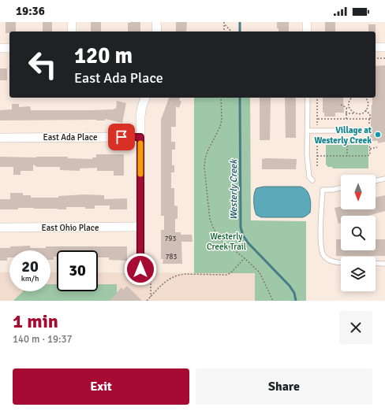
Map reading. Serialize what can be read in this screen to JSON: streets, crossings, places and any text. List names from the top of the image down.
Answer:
{
  "streets": {
    "street": ["East Ada Place", "East Ohio Place"]
  },
  "water": ["Westerly Creek"],
  "parks": ["Westerly Creek Trail"],
  "places": ["Village at Westerly Creek"],
  "house_numbers": ["793", "783"],
  "north": "bottom",
  "page": {
    "status": "19:36",
    "turn": ["120 m", "East Ada Place"],
    "speed": "20 km/h",
    "limit": "30",
    "heading": ["1 min", "140 m · 19:37"],
    "buttons": ["Exit", "Share"]
  }
}
